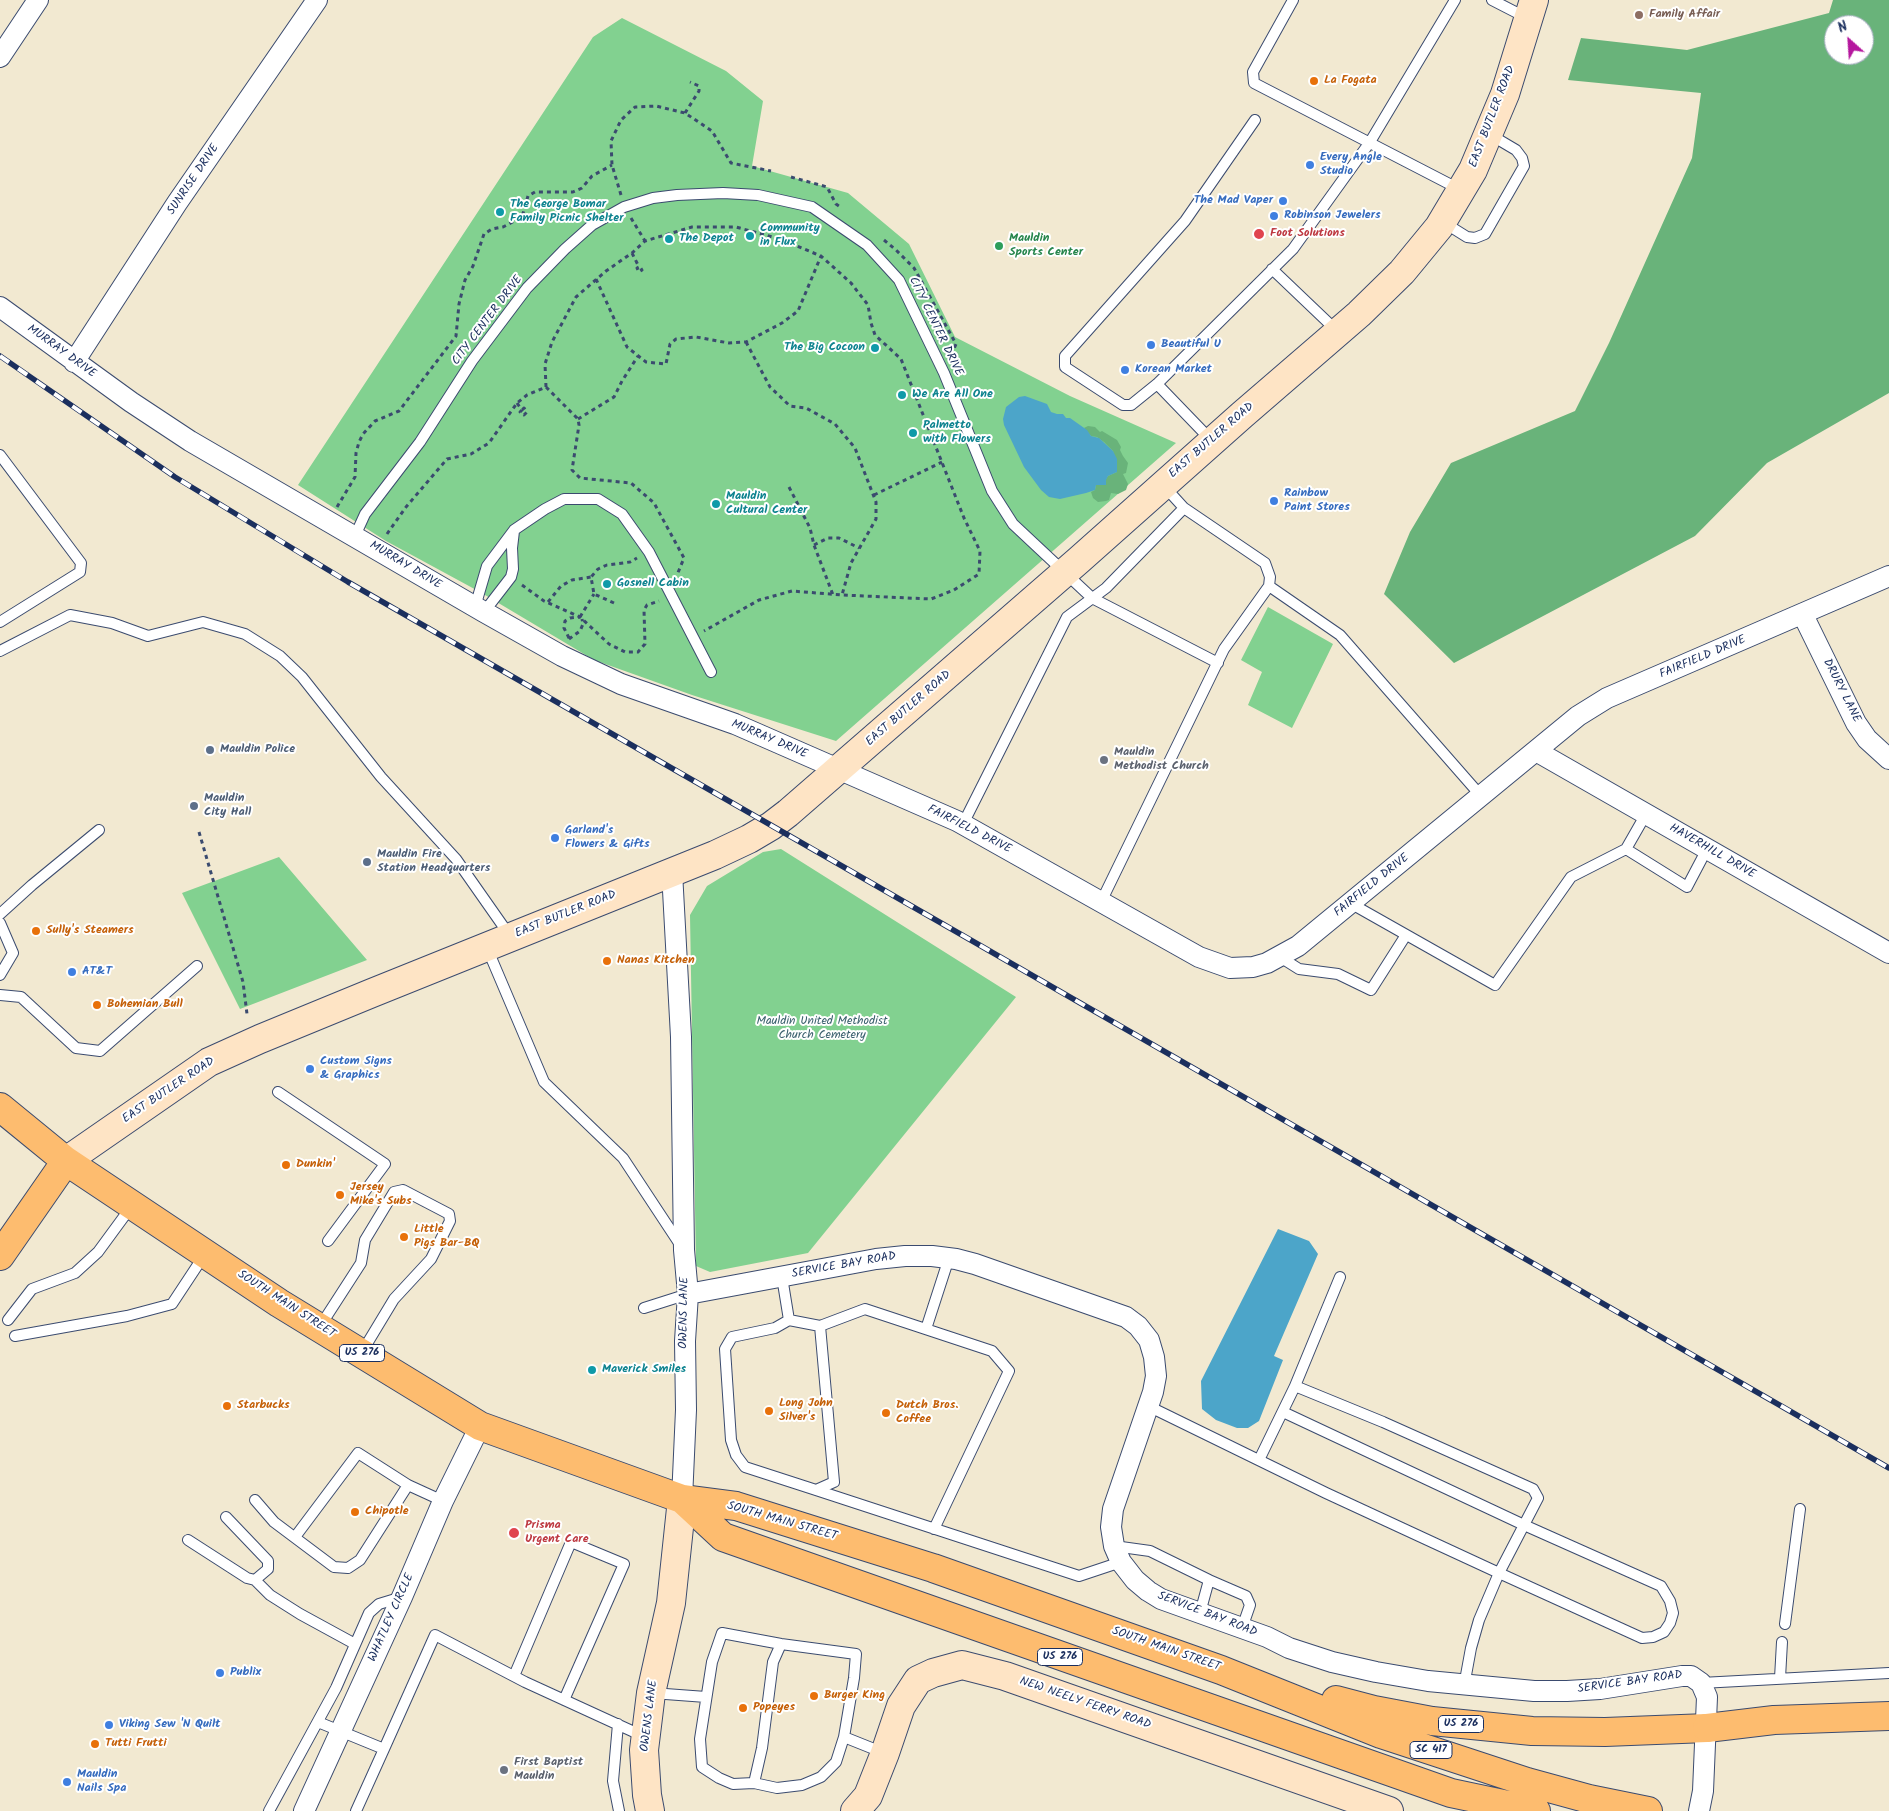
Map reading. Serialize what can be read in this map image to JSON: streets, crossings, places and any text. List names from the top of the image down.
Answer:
{
  "streets": {
    "main road": [
      "EAST BUTLER ROAD",
      "SOUTH MAIN STREET",
      "OWENS LANE",
      "US 276",
      "NEW NEELY FERRY ROAD",
      "SC 417"
    ],
    "street": [
      "SUNRISE DRIVE",
      "MURRAY DRIVE",
      "FAIRFIELD DRIVE",
      "DRURY LANE",
      "HAVERHILL DRIVE",
      "SERVICE BAY ROAD",
      "WHATLEY CIRCLE"
    ],
    "lane": ["CITY CENTER DRIVE"]
  },
  "crossings": [
    ["EAST BUTLER ROAD", "CITY CENTER DRIVE"],
    ["EAST BUTLER ROAD", "MURRAY DRIVE"],
    ["EAST BUTLER ROAD", "FAIRFIELD DRIVE"],
    ["EAST BUTLER ROAD", "SOUTH MAIN STREET"],
    ["EAST BUTLER ROAD", "OWENS LANE"],
    ["EAST BUTLER ROAD", "US 276"],
    ["SUNRISE DRIVE", "MURRAY DRIVE"],
    ["CITY CENTER DRIVE", "MURRAY DRIVE"],
    ["MURRAY DRIVE", "FAIRFIELD DRIVE"],
    ["FAIRFIELD DRIVE", "DRURY LANE"],
    ["FAIRFIELD DRIVE", "HAVERHILL DRIVE"],
    ["SERVICE BAY ROAD", "OWENS LANE"],
    ["SERVICE BAY ROAD", "US 276"],
    ["SOUTH MAIN STREET", "OWENS LANE"],
    ["SOUTH MAIN STREET", "US 276"],
    ["SOUTH MAIN STREET", "WHATLEY CIRCLE"]
  ],
  "parks": ["Mauldin United Methodist Church Cemetery"],
  "places": [
    "Family Affair",
    "La Fogata",
    "Every Angle Studio",
    "The Mad Vaper",
    "The George Bomar Family Picnic Shelter",
    "Robinson Jewelers",
    "Foot Solutions",
    "Community in Flux",
    "The Depot",
    "Mauldin Sports Center",
    "Beautiful U",
    "The Big Cocoon",
    "Korean Market",
    "We Are All One",
    "Palmetto with Flowers",
    "Rainbow Paint Stores",
    "Mauldin Cultural Center",
    "Gosnell Cabin",
    "Mauldin Police",
    "Mauldin Methodist Church",
    "Mauldin City Hall",
    "Garland's Flowers & Gifts",
    "Mauldin Fire Station Headquarters",
    "Sully's Steamers",
    "Nanas Kitchen",
    "AT&T",
    "Bohemian Bull",
    "Custom Signs & Graphics",
    "Dunkin'",
    "Jersey Mike's Subs",
    "Little Pigs Bar-BQ",
    "Maverick Smiles",
    "Starbucks",
    "Long John Silver's",
    "Dutch Bros. Coffee",
    "Chipotle",
    "Prisma Urgent Care",
    "Publix",
    "Burger King",
    "Popeyes",
    "Viking Sew 'N Quilt",
    "Tutti Frutti",
    "First Baptist Mauldin",
    "Mauldin Nails Spa"
  ],
  "north": "top left"
}
